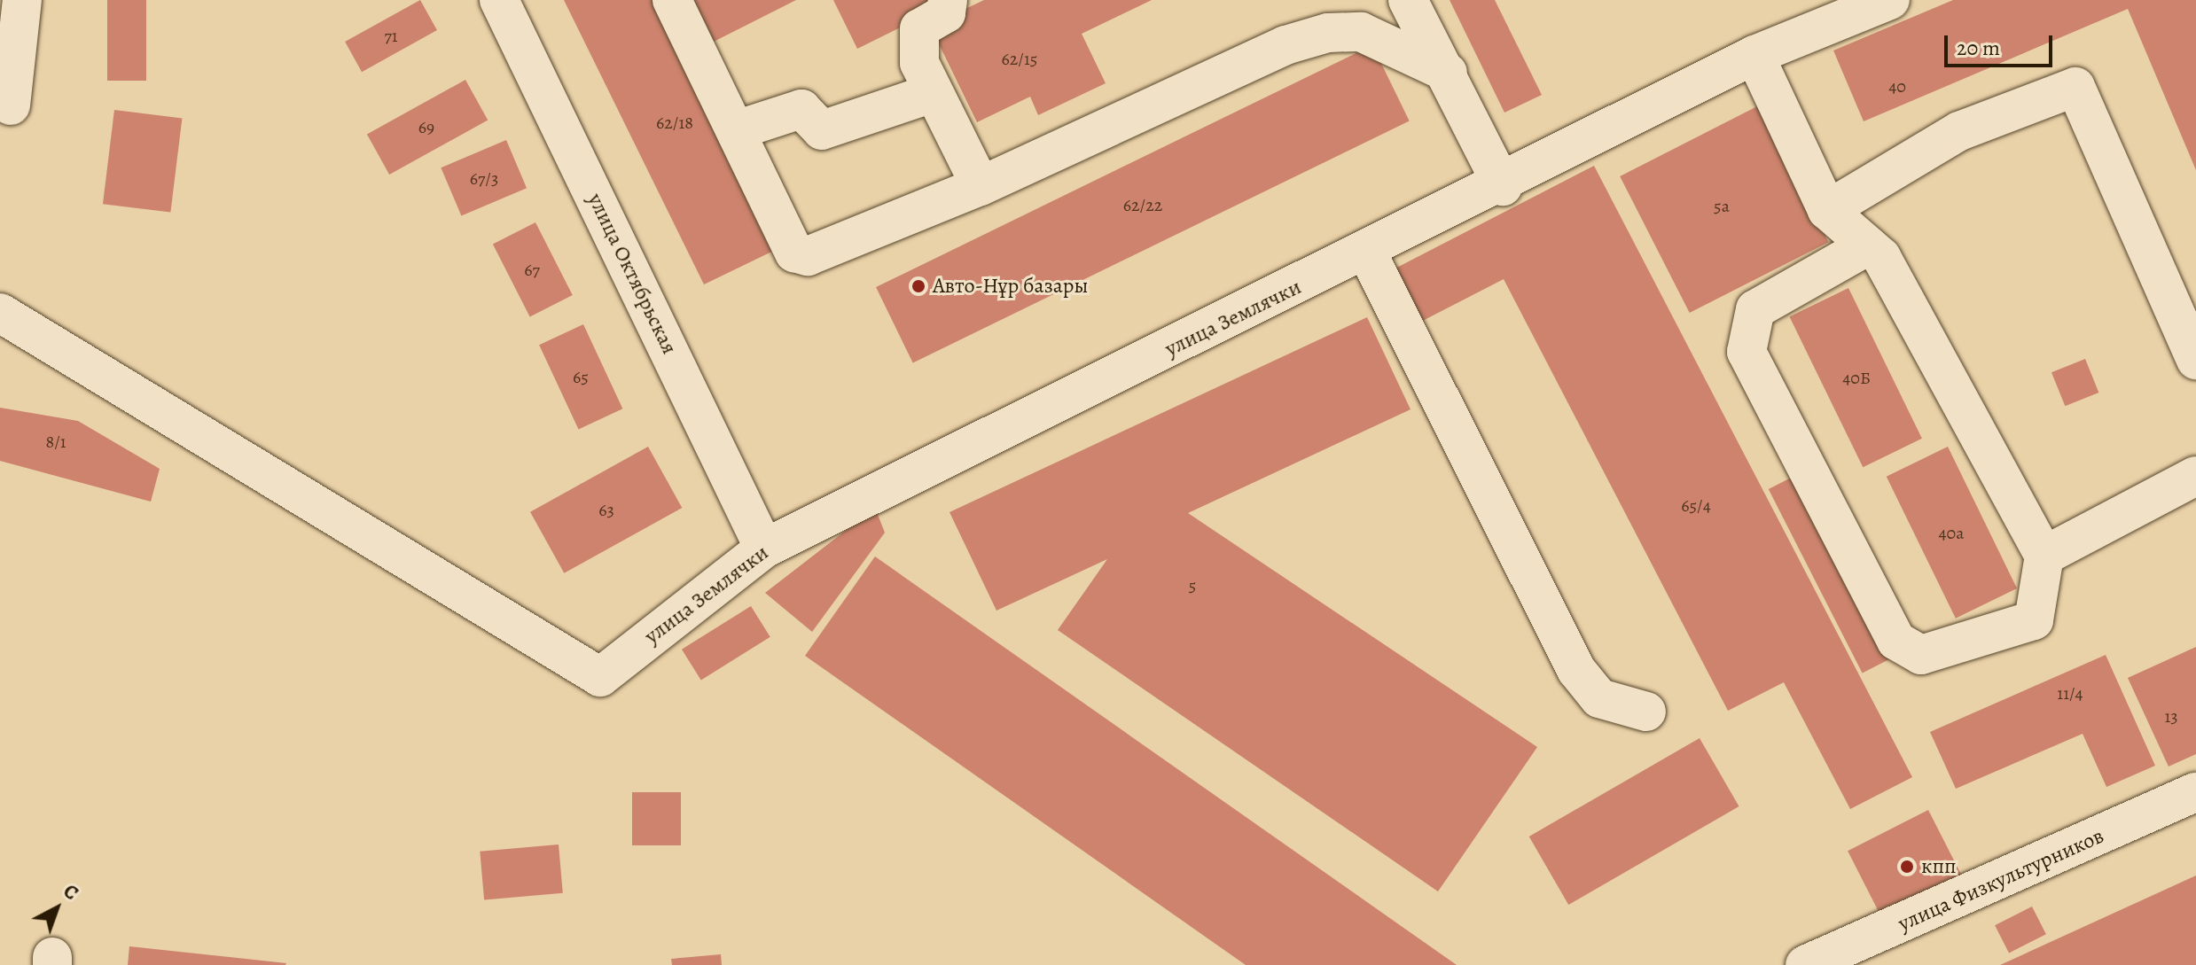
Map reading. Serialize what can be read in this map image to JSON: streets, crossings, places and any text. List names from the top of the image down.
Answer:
{
  "streets": {
    "street": ["улица Октябрьская", "улица Землячки", "улица Физкультурников"]
  },
  "crossings": [
    ["улица Октябрьская", "улица Землячки"]
  ],
  "places": ["Авто-Нұр базары", "кпп"],
  "house_numbers": [
    "71",
    "62/15",
    "40",
    "62/18",
    "69",
    "67/3",
    "62/22",
    "5а",
    "67",
    "65",
    "40Б",
    "8/1",
    "65/4",
    "63",
    "40а",
    "5",
    "11/4",
    "13"
  ],
  "scale_bar": "20 m",
  "north": "top right"
}
